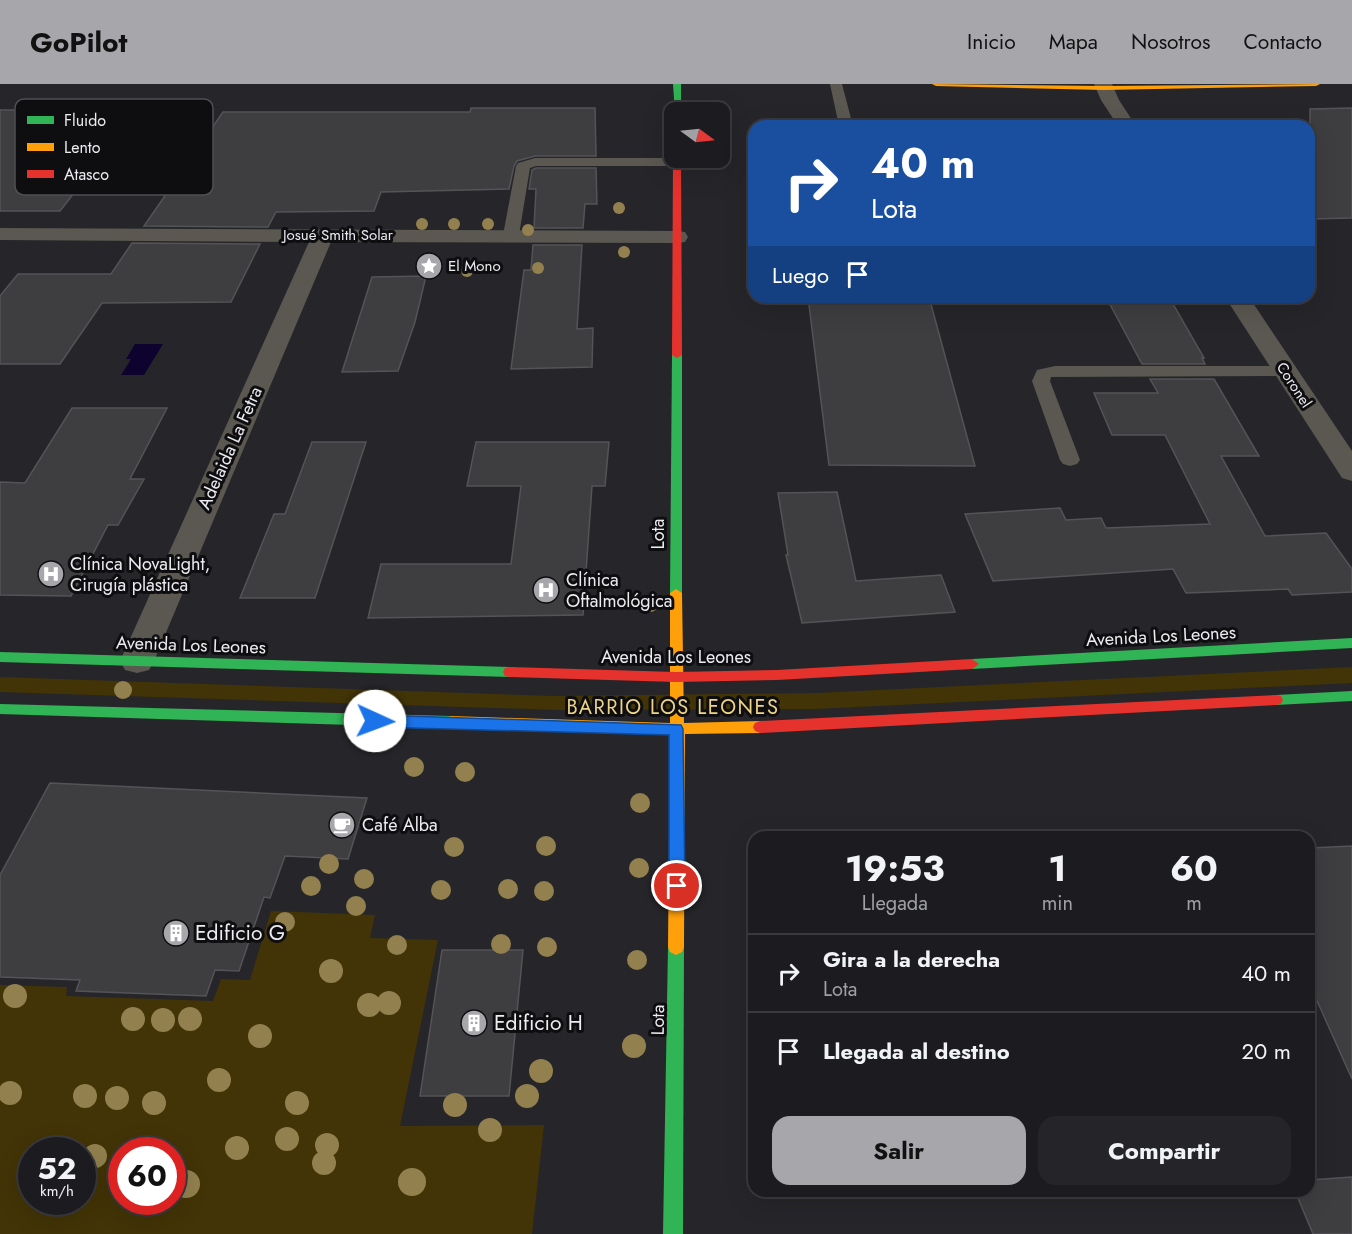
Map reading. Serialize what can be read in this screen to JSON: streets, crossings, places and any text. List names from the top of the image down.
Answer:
{
  "streets": {
    "main road": ["Lota", "Avenida Los Leones"],
    "street": ["Josué Smith Solar", "Coronel", "Adelaida La Fetra"]
  },
  "crossings": [
    ["Josué Smith Solar", "Adelaida La Fetra"],
    ["Josué Smith Solar", "Lota"],
    ["Adelaida La Fetra", "Avenida Los Leones"],
    ["Lota", "Avenida Los Leones"]
  ],
  "districts": ["BARRIO LOS LEONES"],
  "places": {
    "place": ["El Mono"],
    "hospital": ["Clínica NovaLight, Cirugía plástica", "Clínica Oftalmológica"],
    "cafe": ["Café Alba"],
    "building": ["Edificio G", "Edificio H"]
  },
  "legend": ["Fluido", "Lento", "Atasco"],
  "north": "right",
  "page": {
    "header": "GoPilot",
    "nav": [
      "Inicio",
      "Mapa",
      "Nosotros",
      "Contacto"
    ],
    "turn": ["40 m", "Lota"],
    "then": "Luego",
    "eta": [
      "19:53",
      "Llegada",
      "1",
      "min",
      "60",
      "m"
    ],
    "list": [
      {
        "name": "Gira a la derecha",
        "note": "Lota",
        "value": "40 m"
      },
      {
        "name": "Llegada al destino",
        "value": "20 m"
      }
    ],
    "buttons": ["Salir", "Compartir"],
    "speed": "52 km/h",
    "limit": "60"
  }
}
